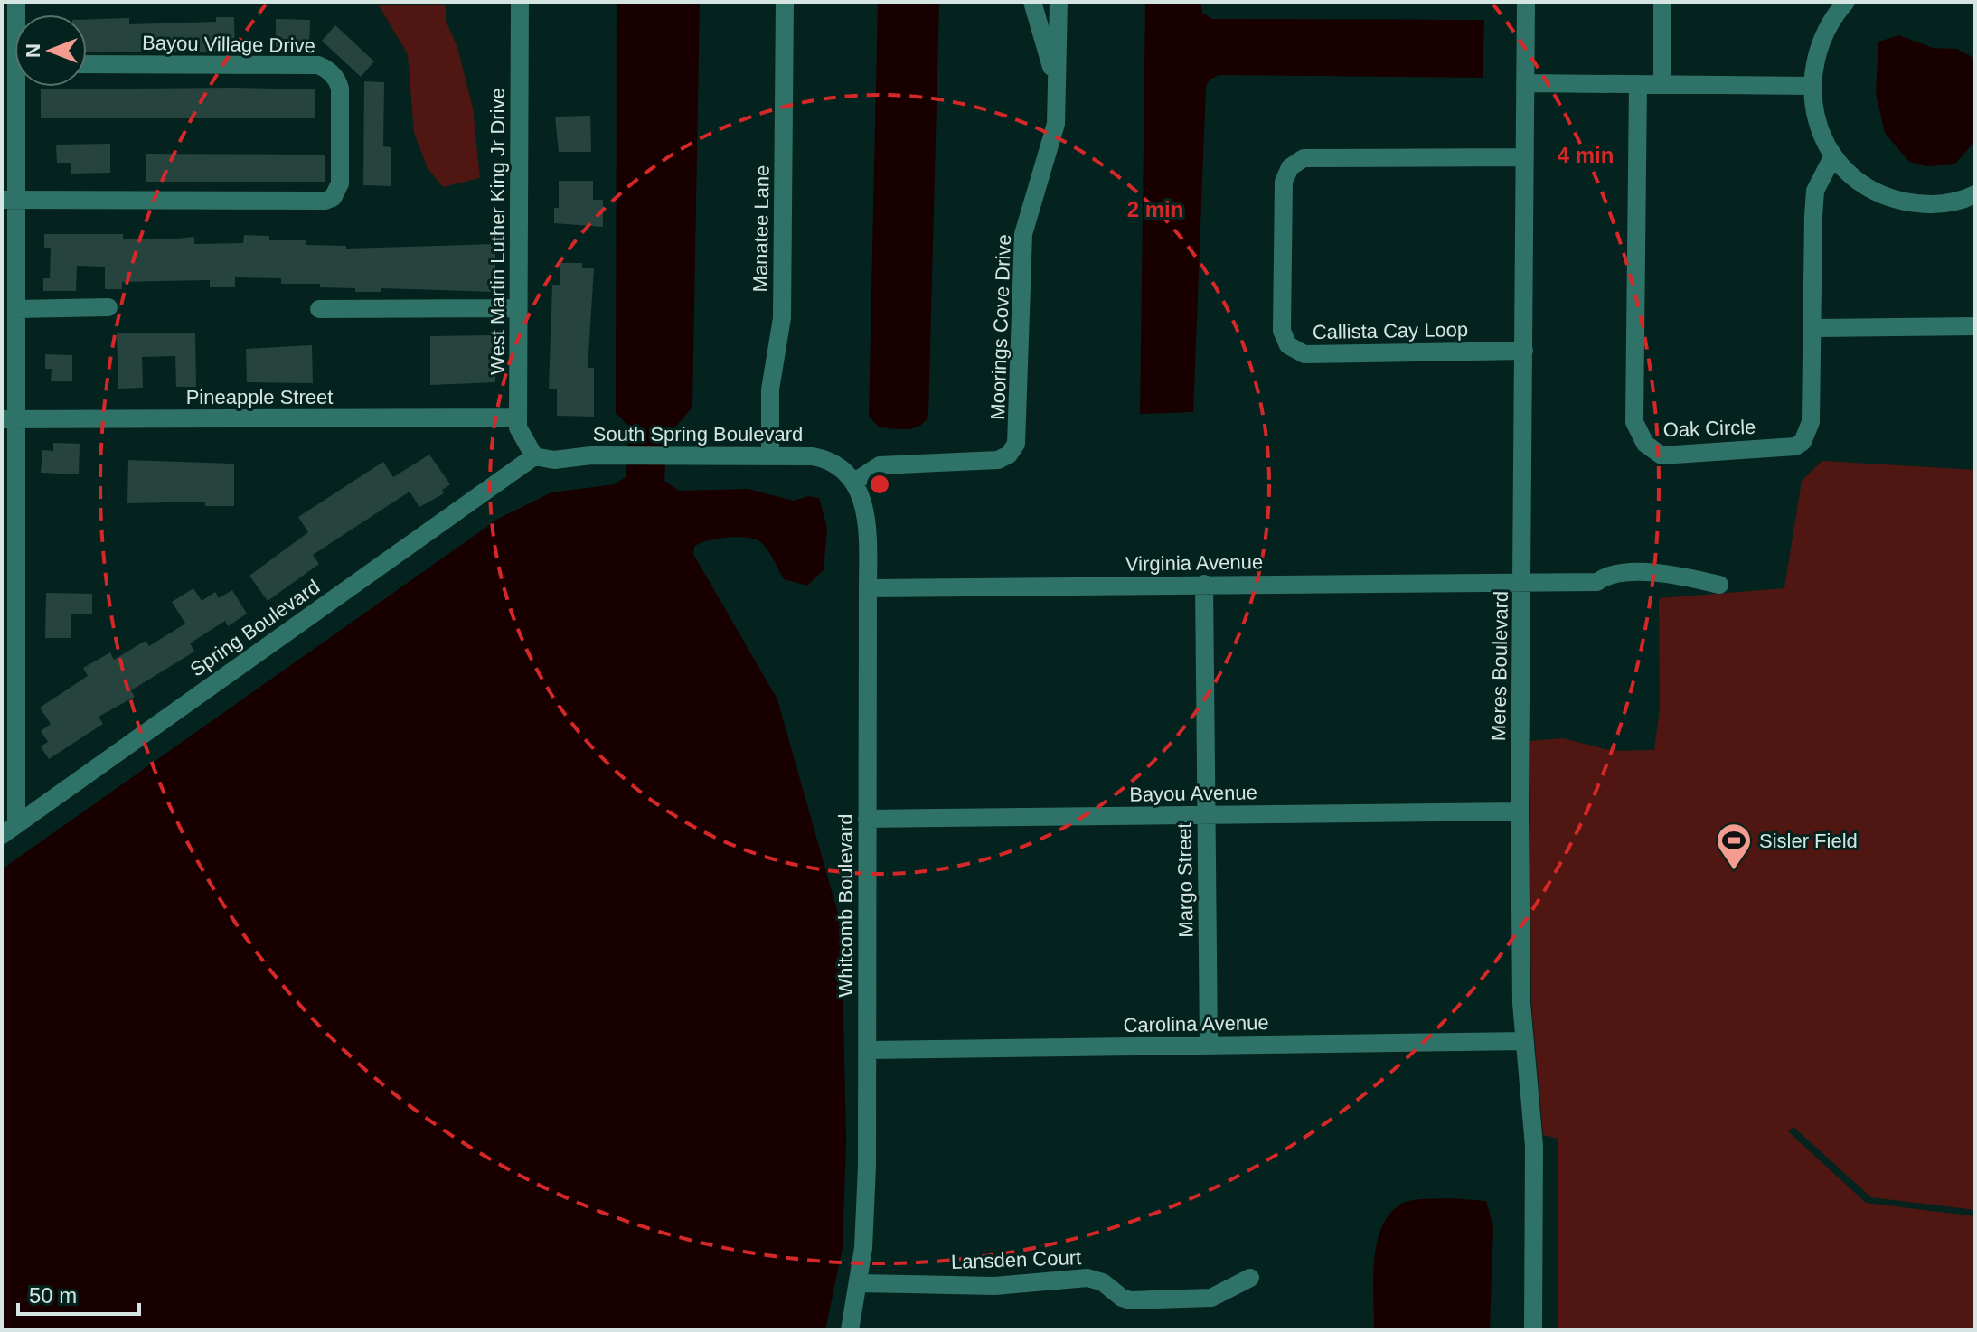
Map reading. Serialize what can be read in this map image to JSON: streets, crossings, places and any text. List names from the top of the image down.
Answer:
{
  "streets": {
    "street": [
      "Bayou Village Drive",
      "Manatee Lane",
      "West Martin Luther King Jr Drive",
      "Moorings Cove Drive",
      "Callista Cay Loop",
      "Pineapple Street",
      "Oak Circle",
      "South Spring Boulevard",
      "Virginia Avenue",
      "Spring Boulevard",
      "Meres Boulevard",
      "Bayou Avenue",
      "Margo Street",
      "Whitcomb Boulevard",
      "Carolina Avenue",
      "Lansden Court"
    ]
  },
  "crossings": [
    ["Manatee Lane", "South Spring Boulevard"],
    ["West Martin Luther King Jr Drive", "Pineapple Street"],
    ["West Martin Luther King Jr Drive", "South Spring Boulevard"],
    ["West Martin Luther King Jr Drive", "Spring Boulevard"],
    ["Moorings Cove Drive", "South Spring Boulevard"],
    ["Moorings Cove Drive", "Whitcomb Boulevard"],
    ["Callista Cay Loop", "Meres Boulevard"],
    ["South Spring Boulevard", "Spring Boulevard"],
    ["South Spring Boulevard", "Whitcomb Boulevard"],
    ["Virginia Avenue", "Meres Boulevard"],
    ["Virginia Avenue", "Margo Street"],
    ["Virginia Avenue", "Whitcomb Boulevard"],
    ["Meres Boulevard", "Bayou Avenue"],
    ["Meres Boulevard", "Carolina Avenue"],
    ["Bayou Avenue", "Margo Street"],
    ["Bayou Avenue", "Whitcomb Boulevard"],
    ["Margo Street", "Carolina Avenue"],
    ["Whitcomb Boulevard", "Carolina Avenue"],
    ["Whitcomb Boulevard", "Lansden Court"]
  ],
  "places": {
    "sports": ["Sisler Field"]
  },
  "scale_bar": "50 m",
  "north": "left",
  "rings": ["4 min", "2 min"]
}
